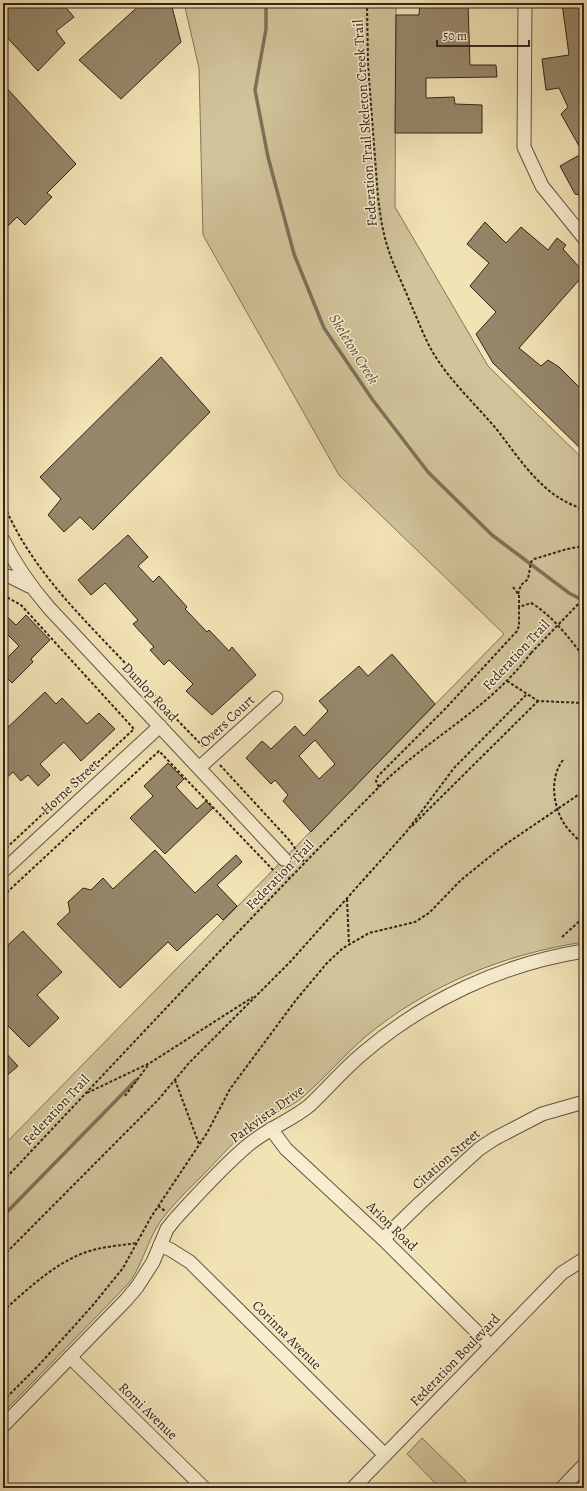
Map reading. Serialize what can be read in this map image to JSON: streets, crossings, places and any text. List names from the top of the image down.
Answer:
{
  "streets": {
    "street": [
      "Dunlop Road",
      "Overs Court",
      "Horne Street",
      "Parkvista Drive",
      "Citation Street",
      "Arion Road",
      "Corinna Avenue",
      "Federation Boulevard",
      "Romi Avenue"
    ],
    "path": ["Federation Trail Skeleton Creek Trail", "Federation Trail"]
  },
  "crossings": [
    ["Dunlop Road", "Overs Court"],
    ["Dunlop Road", "Horne Street"],
    ["Parkvista Drive", "Arion Road"],
    ["Parkvista Drive", "Corinna Avenue"],
    ["Parkvista Drive", "Romi Avenue"],
    ["Citation Street", "Arion Road"],
    ["Arion Road", "Federation Boulevard"],
    ["Corinna Avenue", "Federation Boulevard"]
  ],
  "water": ["Skeleton Creek"],
  "scale_bar": "50 m"
}
